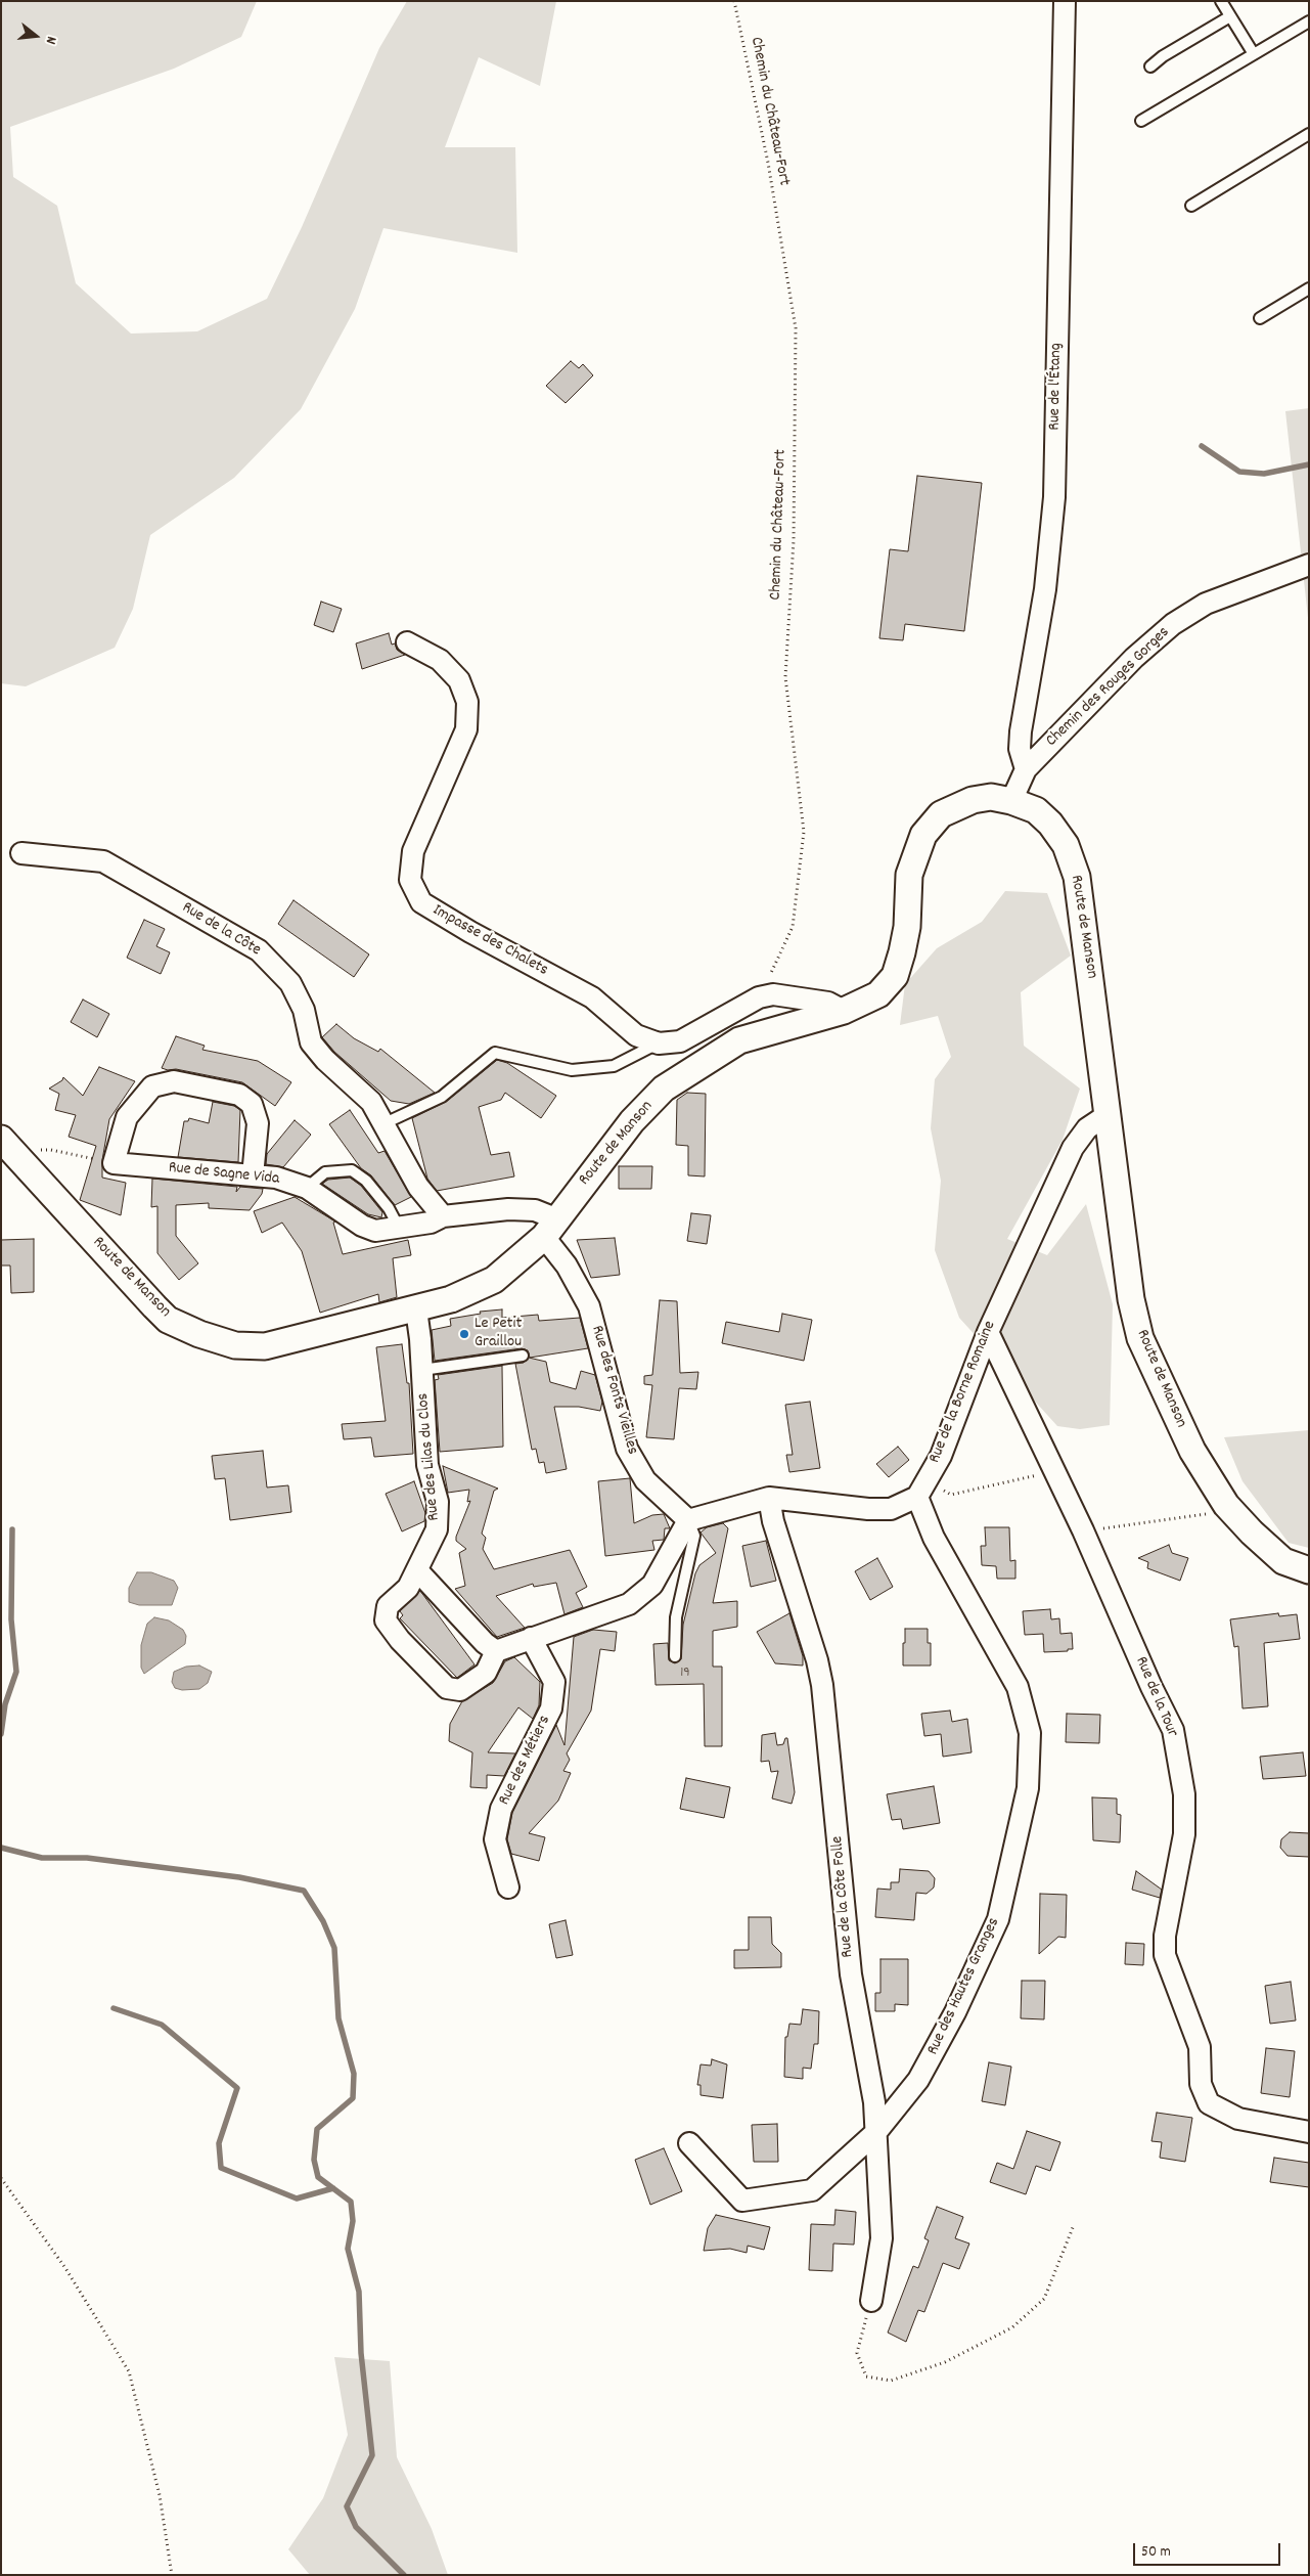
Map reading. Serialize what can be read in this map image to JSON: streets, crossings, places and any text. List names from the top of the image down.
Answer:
{
  "streets": {
    "street": [
      "Rue de l'Étang",
      "Chemin des Rouges Gorges",
      "Route de Manson",
      "Rue de la Côte",
      "Impasse des Chalets",
      "Rue de Sagne Vida",
      "Rue des Fonts Vieilles",
      "Rue de la Borne Romaine",
      "Rue des Lilas du Clos",
      "Rue de la Tour",
      "Rue des Métiers",
      "Rue de la Côte Folle",
      "Rue des Hautes Granges"
    ],
    "path": ["Chemin du Château-Fort"]
  },
  "crossings": [
    ["Rue de l'Étang", "Chemin des Rouges Gorges"],
    ["Route de Manson", "Rue de Sagne Vida"],
    ["Route de Manson", "Rue des Fonts Vieilles"],
    ["Route de Manson", "Rue de la Borne Romaine"],
    ["Route de Manson", "Rue des Lilas du Clos"],
    ["Rue de la Côte", "Rue de Sagne Vida"],
    ["Rue de Sagne Vida", "Rue des Fonts Vieilles"],
    ["Rue des Fonts Vieilles", "Rue de la Borne Romaine"],
    ["Rue de la Borne Romaine", "Rue de la Tour"],
    ["Rue de la Borne Romaine", "Rue de la Côte Folle"],
    ["Rue de la Borne Romaine", "Rue des Hautes Granges"],
    ["Rue de la Côte Folle", "Rue des Hautes Granges"]
  ],
  "places": ["Le Petit Graillou"],
  "house_numbers": ["19"],
  "scale_bar": "50 m",
  "north": "right"
}
